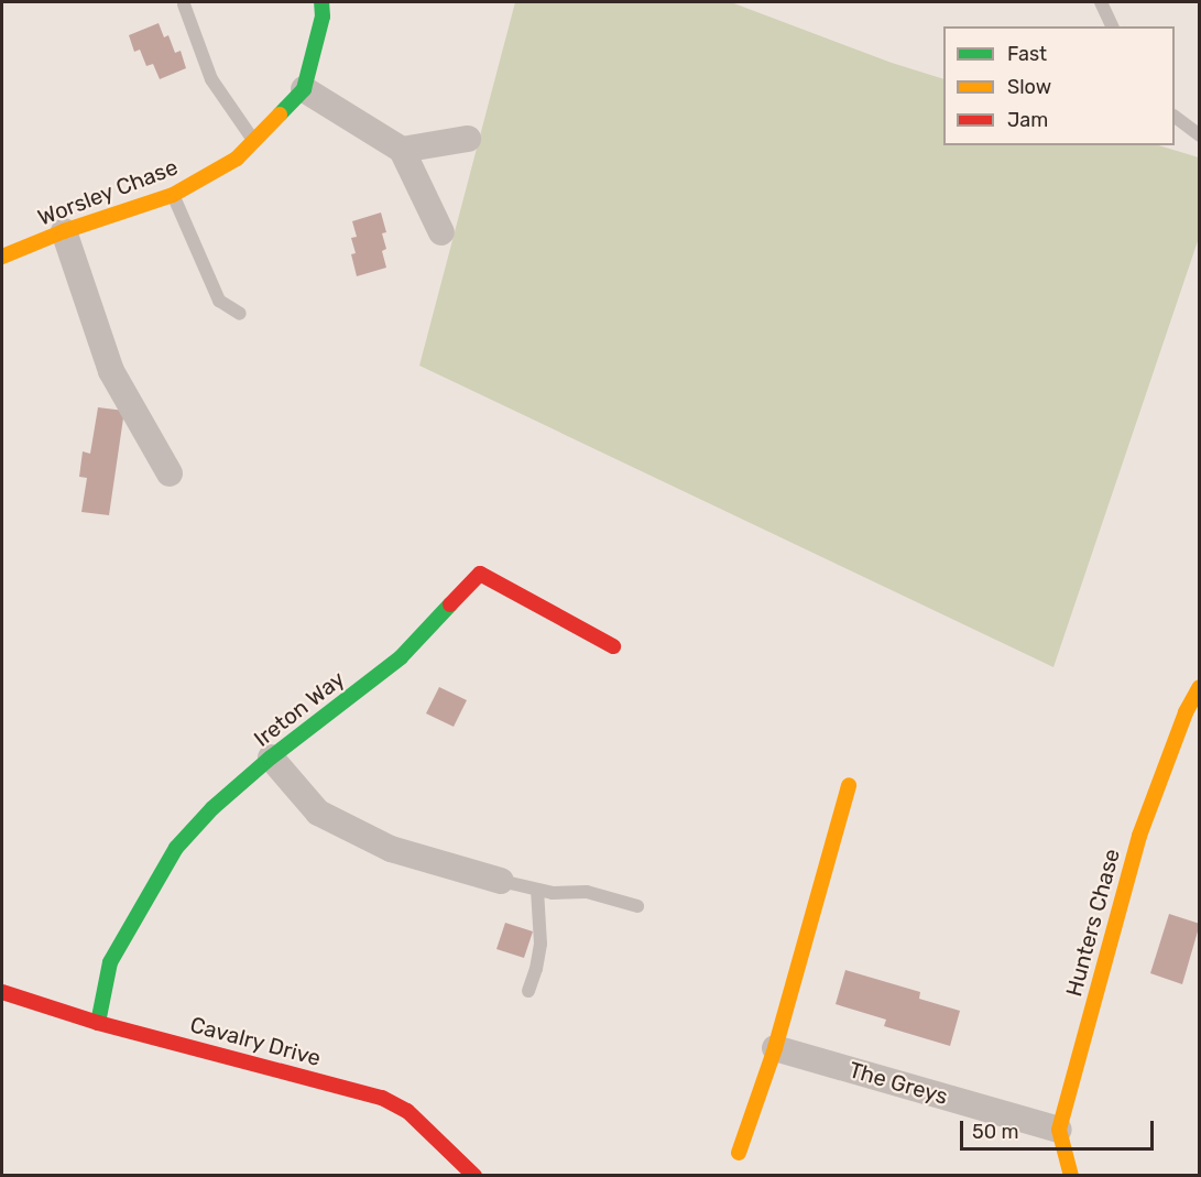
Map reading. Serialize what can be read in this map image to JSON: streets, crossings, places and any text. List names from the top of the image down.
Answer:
{
  "streets": {
    "street": [
      "Worsley Chase",
      "Ireton Way",
      "Hunters Chase",
      "Cavalry Drive",
      "The Greys"
    ]
  },
  "crossings": [
    ["Ireton Way", "Cavalry Drive"],
    ["Hunters Chase", "The Greys"]
  ],
  "legend": ["Fast", "Slow", "Jam"],
  "scale_bar": "50 m"
}
